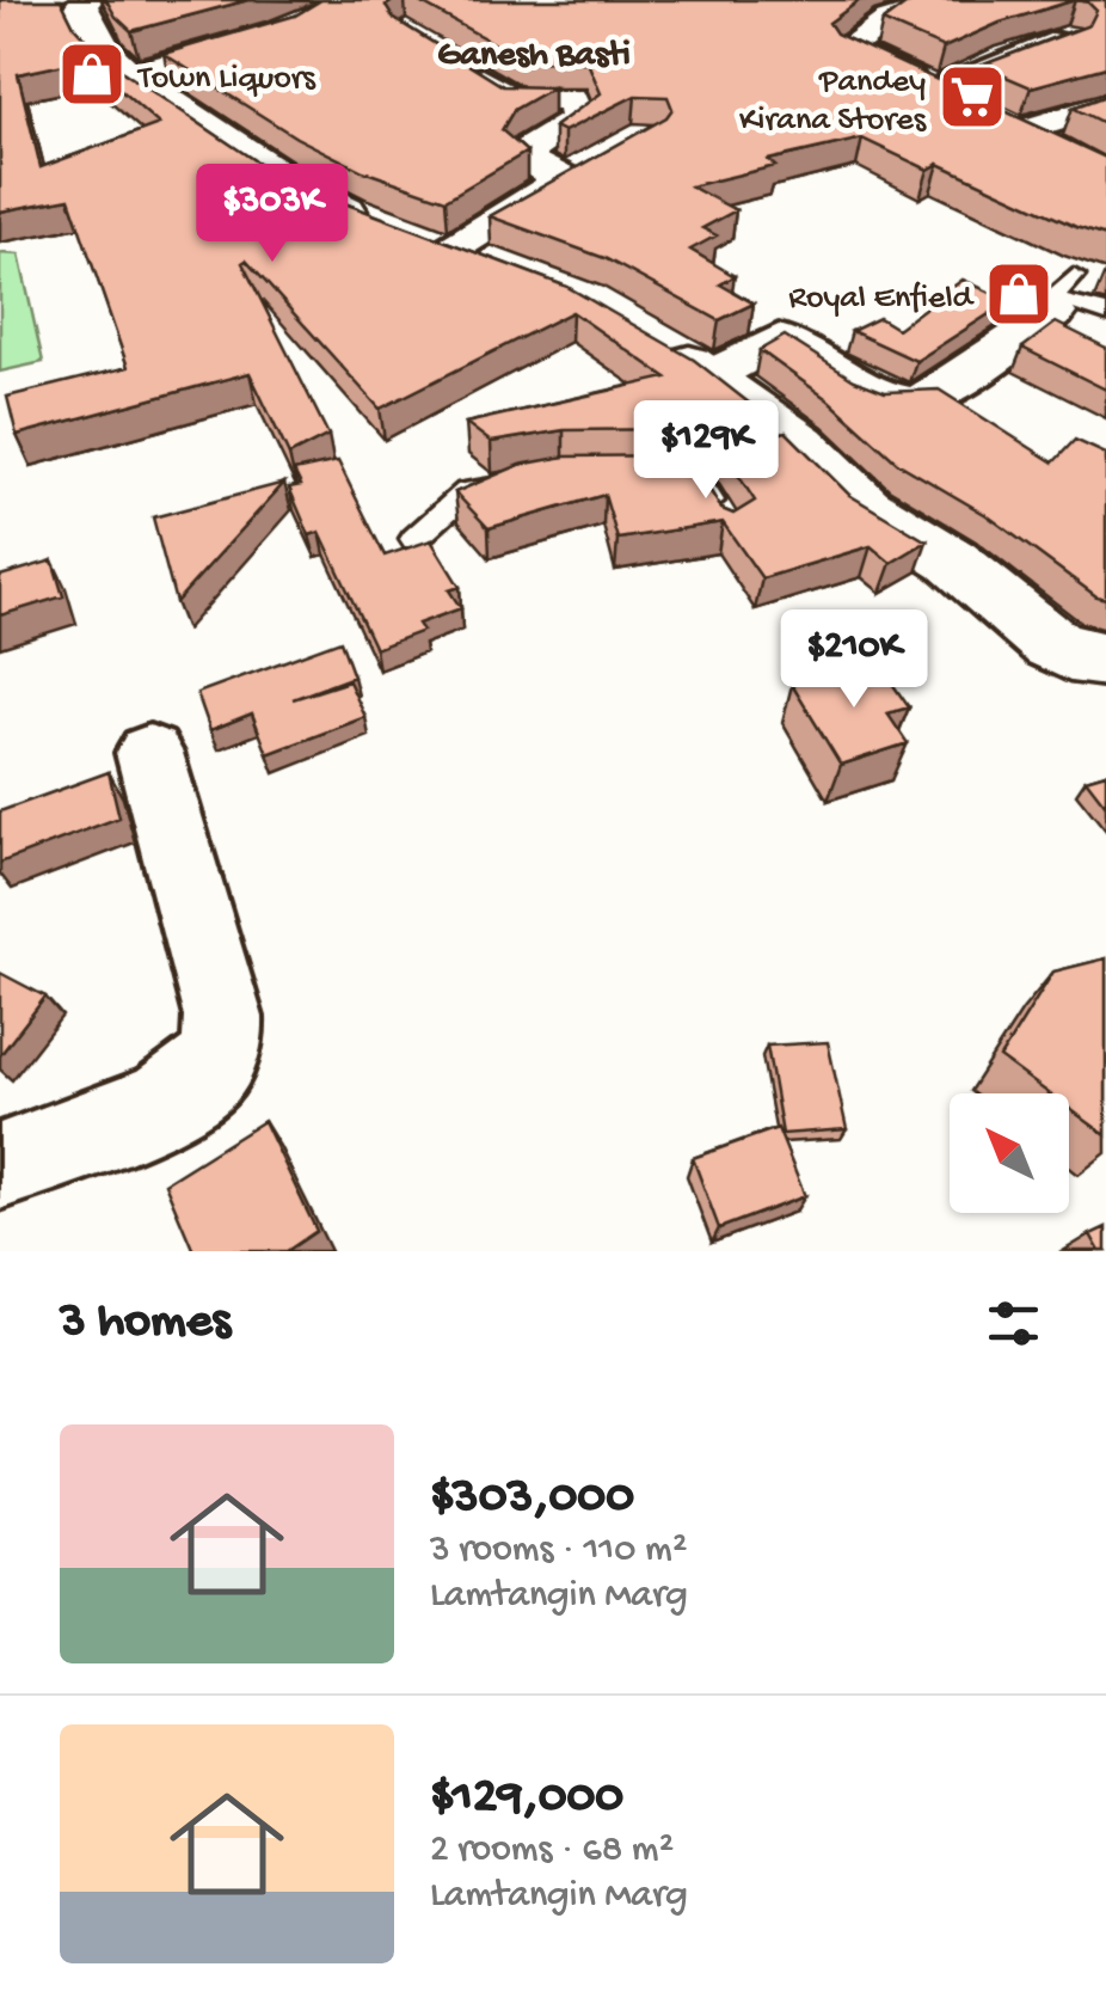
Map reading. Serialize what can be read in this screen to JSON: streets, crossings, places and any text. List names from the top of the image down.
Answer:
{
  "districts": ["Ganesh Basti"],
  "places": {
    "shop": ["Town Liquors", "Royal Enfield"],
    "supermarket": ["Pandey Kirana Stores"]
  },
  "north": "top left",
  "page": {
    "price": ["$303K", "$129K", "$210K"],
    "heading": "3 homes",
    "list": [
      {
        "name": "$303,000",
        "note": "3 rooms · 110 m² · Lamtangin Marg"
      },
      {
        "name": "$129,000",
        "note": "2 rooms · 68 m² · Lamtangin Marg"
      }
    ]
  }
}
